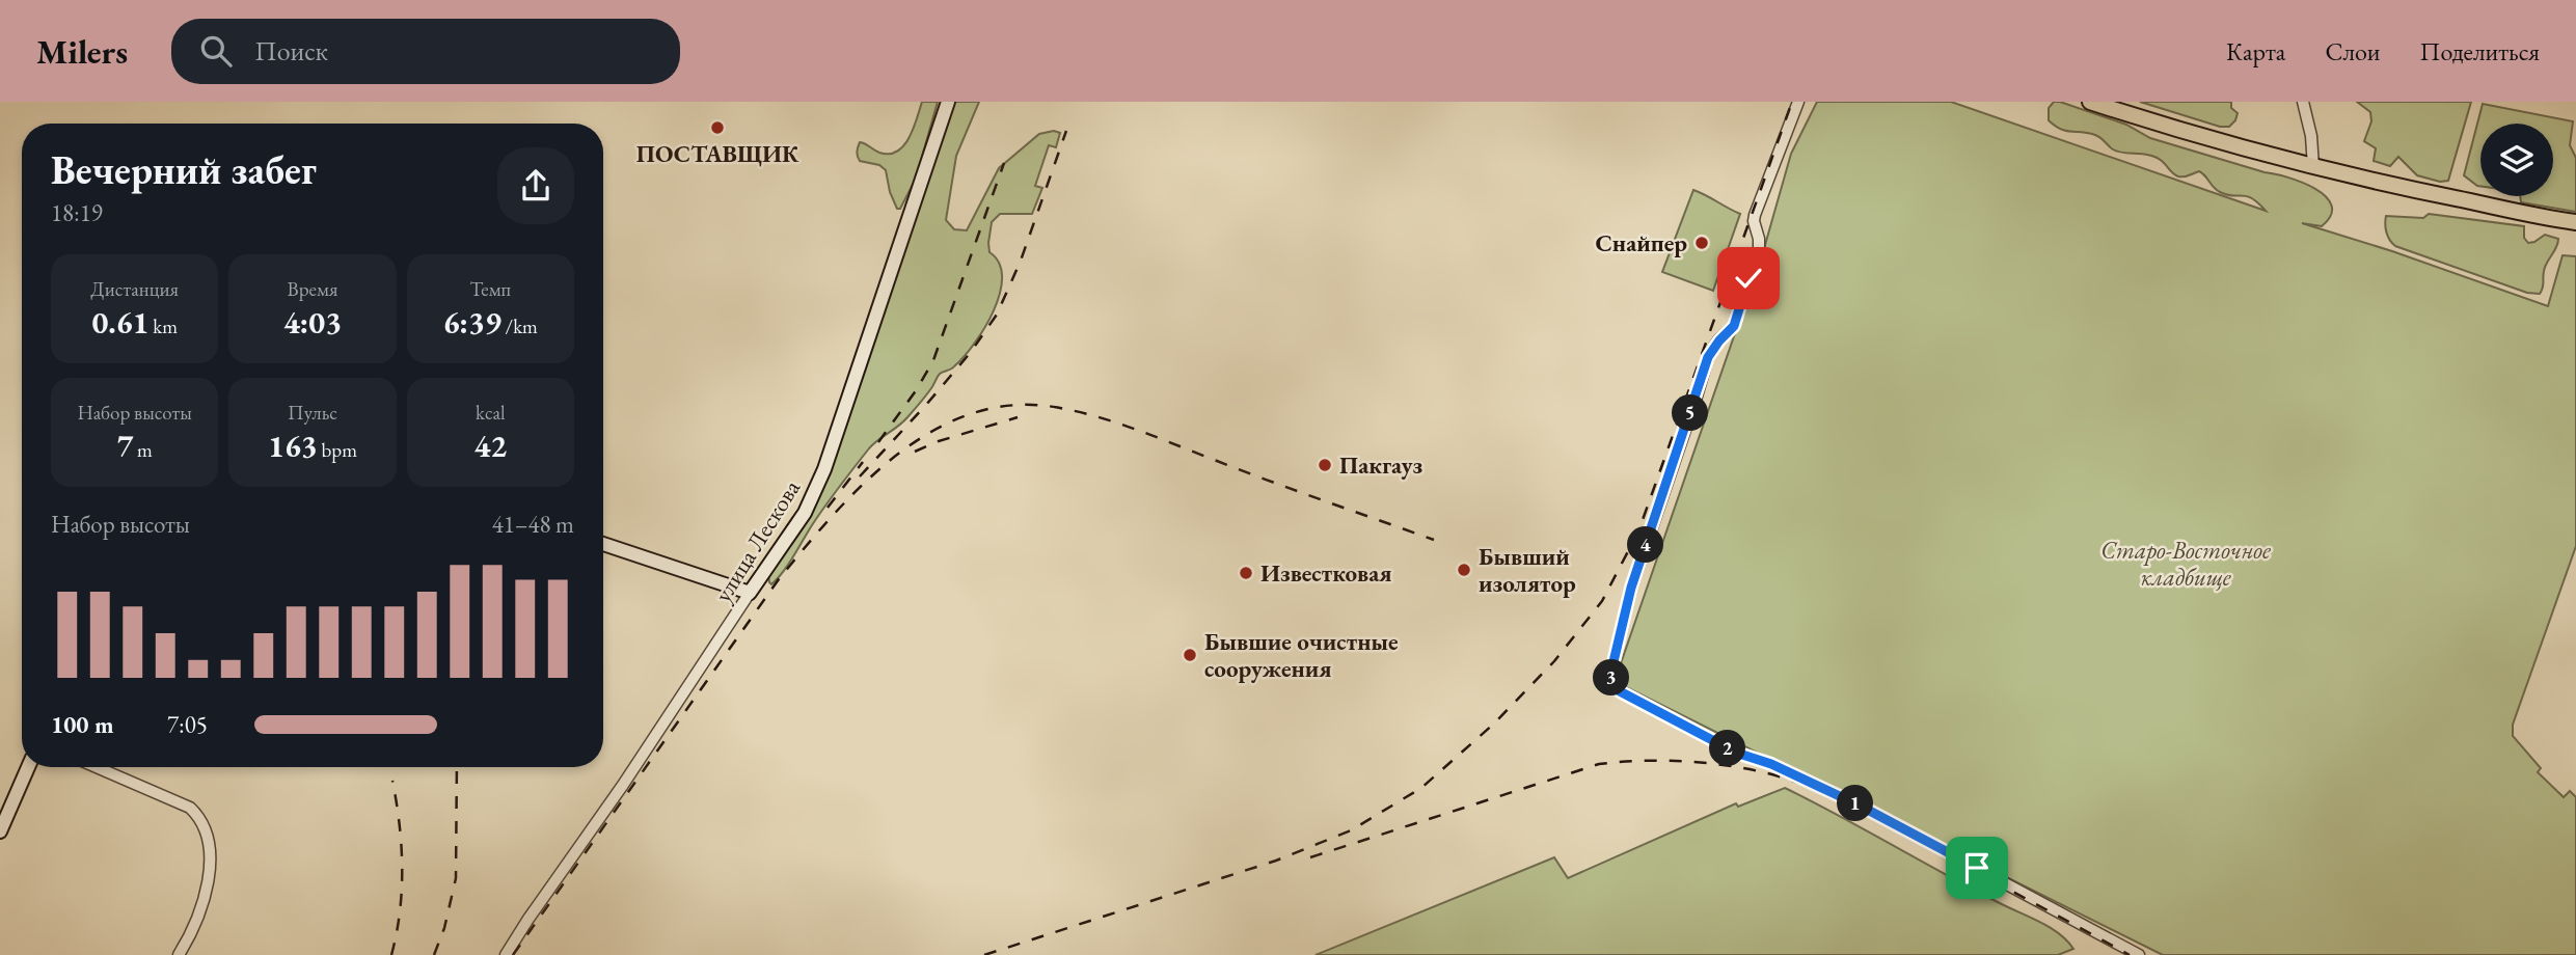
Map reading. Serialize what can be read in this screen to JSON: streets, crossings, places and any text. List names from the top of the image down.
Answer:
{
  "streets": {
    "main road": ["улица Лескова"]
  },
  "parks": ["Старо-Восточное кладбище"],
  "places": [
    "ПОСТАВЩИК",
    "Снайпер",
    "Пакгауз",
    "Бывший изолятор",
    "Известковая",
    "Бывшие очистные сооружения"
  ],
  "page": {
    "header": "Milers",
    "search": "Поиск",
    "nav": ["Карта", "Слои", "Поделиться"],
    "heading": ["Вечерний забег", "18:19"],
    "stats": [
      ["Дистанция", "0.61 km"],
      ["Время", "4:03"],
      ["Темп", "6:39 /km"],
      ["Набор высоты", "7 m"],
      ["Пульс", "163 bpm"],
      ["kcal", "42"]
    ],
    "pins": [
      "5",
      "4",
      "3",
      "2",
      "1"
    ],
    "chart": ["Набор высоты", "41–48 m"],
    "list": [
      {
        "name": "100 m",
        "note": "7:05"
      }
    ]
  }
}
